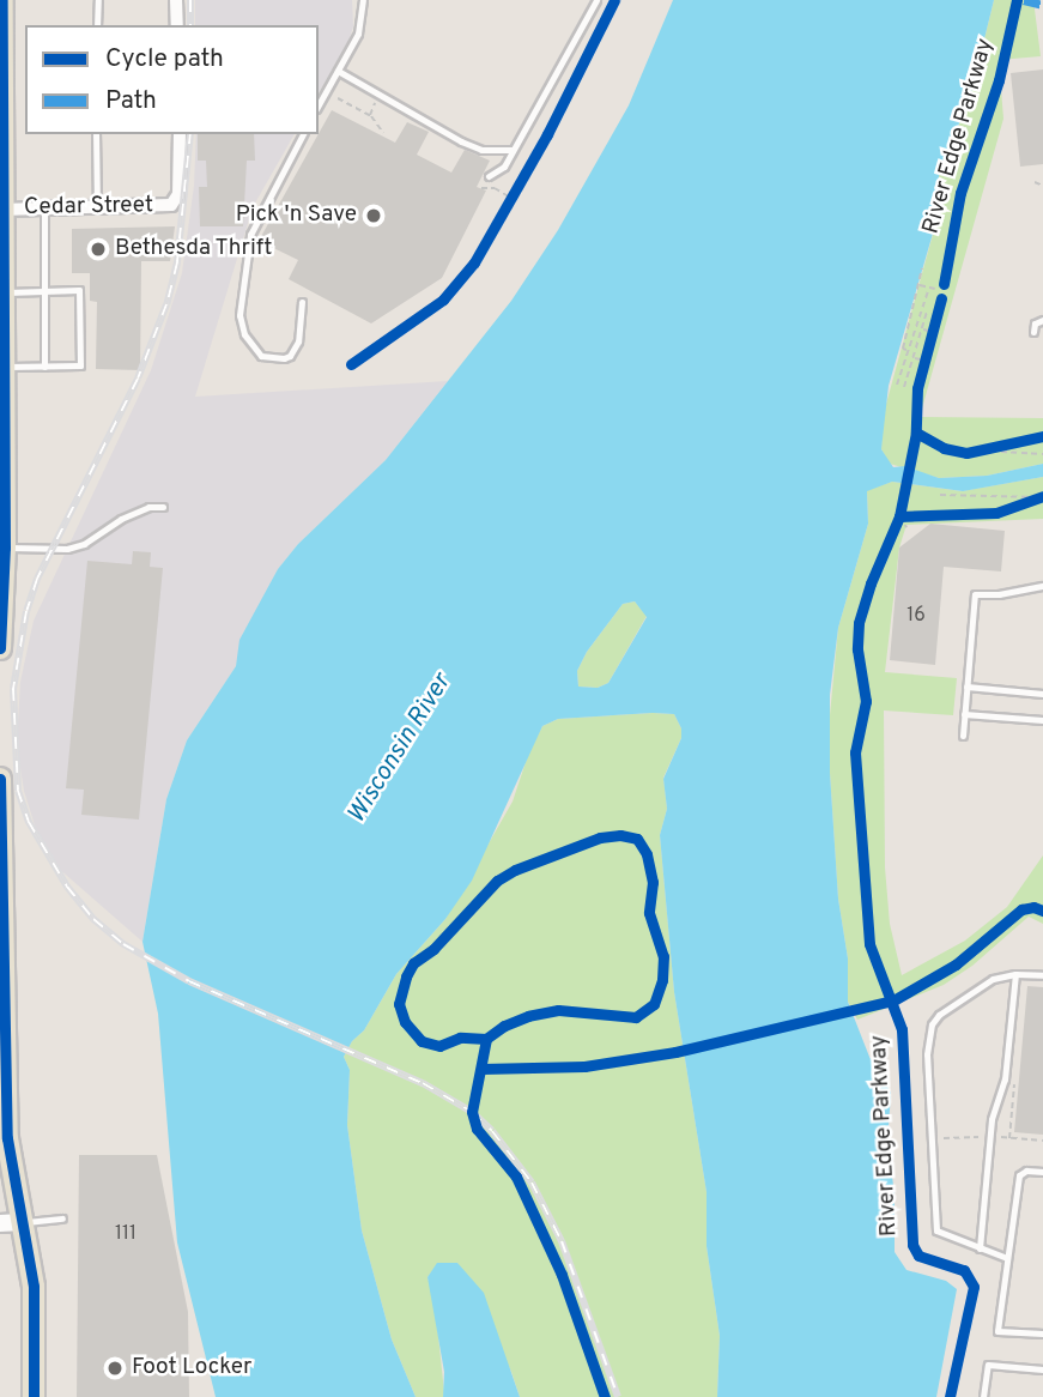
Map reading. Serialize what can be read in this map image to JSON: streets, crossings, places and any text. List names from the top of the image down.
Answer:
{
  "streets": {
    "street": ["Cedar Street"],
    "cycle path": ["River Edge Parkway"]
  },
  "water": ["Wisconsin River"],
  "places": ["Pick 'n Save", "Bethesda Thrift", "Foot Locker"],
  "house_numbers": ["16", "111"],
  "legend": ["Cycle path", "Path"]
}
